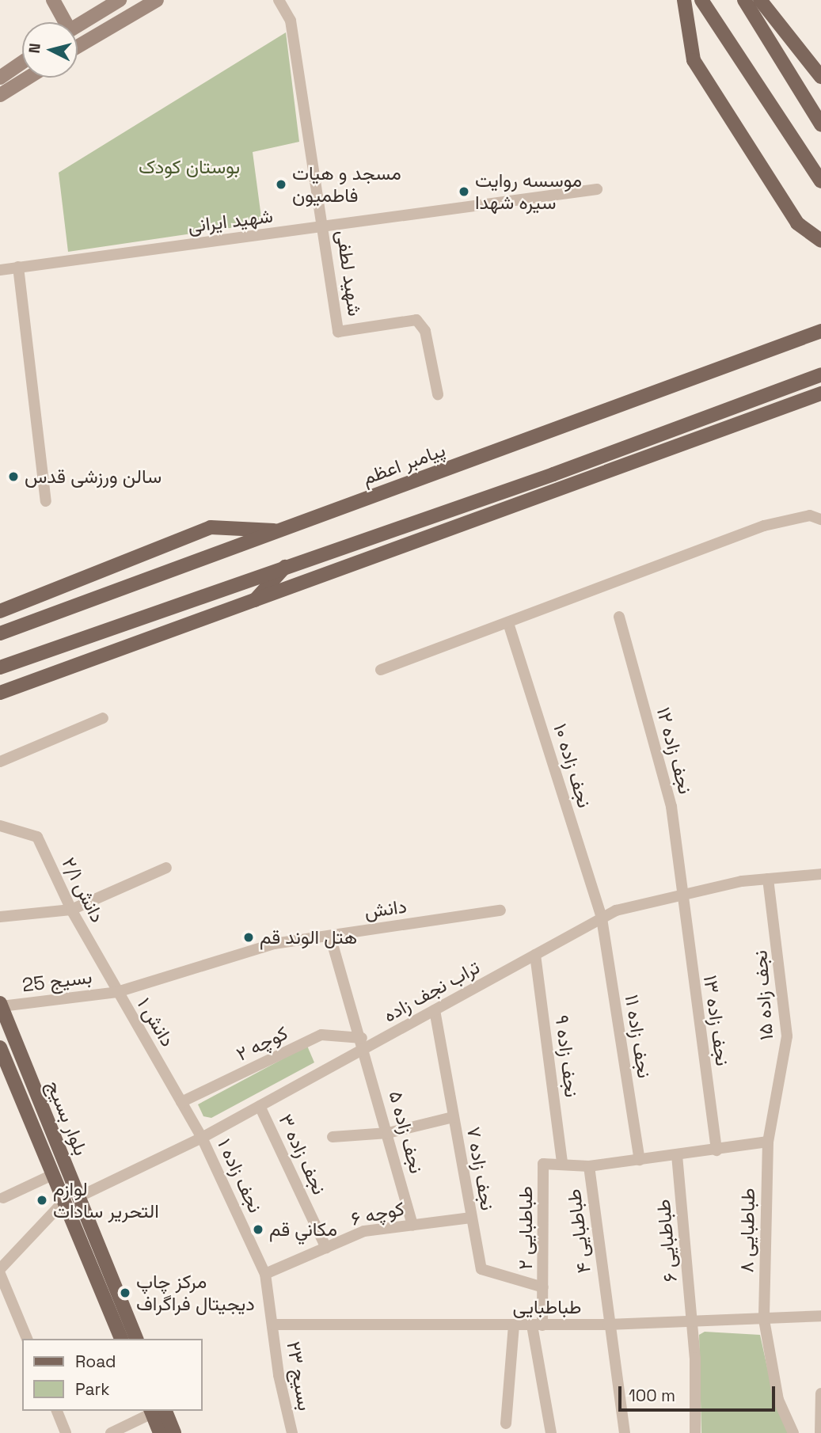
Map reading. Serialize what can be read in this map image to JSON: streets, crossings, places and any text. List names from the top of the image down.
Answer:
{
  "streets": {
    "main road": ["پیامبر اعظم", "بلوار بسیج"],
    "street": [
      "شهید ایرانی",
      "شهید لطفی",
      "نجف زاده ۱۲",
      "نجف زاده ۱۰",
      "دانش ۲/۱",
      "دانش",
      "بسیج 25",
      "تراب نجف زاده",
      "نجف زاده ۱۵",
      "نجف زاده ۱۳",
      "دانش ۱",
      "نجف زاده ۱۱",
      "کوچه ۲",
      "نجف زاده ۹",
      "نجف زاده ۵",
      "نجف زاده ۳",
      "نجف زاده ۷",
      "نجف زاده ۱",
      "کوچه ۶",
      "طباطبایی ۲",
      "طباطبایی ۸",
      "طباطبایی ۴",
      "طباطبایی ۶",
      "طباطبایی",
      "بسیج ۲۳"
    ]
  },
  "crossings": [
    ["شهید ایرانی", "شهید لطفی"],
    ["نجف زاده ۱۲", "تراب نجف زاده"],
    ["نجف زاده ۱۲", "نجف زاده ۱۳"],
    ["نجف زاده ۱۰", "تراب نجف زاده"],
    ["نجف زاده ۱۰", "نجف زاده ۱۱"],
    ["دانش ۲/۱", "دانش"],
    ["دانش ۲/۱", "بسیج 25"],
    ["دانش ۲/۱", "دانش ۱"],
    ["دانش", "بسیج 25"],
    ["دانش", "دانش ۱"],
    ["دانش", "نجف زاده ۵"],
    ["بسیج 25", "دانش ۱"],
    ["بسیج 25", "بلوار بسیج"],
    ["تراب نجف زاده", "نجف زاده ۱۵"],
    ["تراب نجف زاده", "نجف زاده ۱۳"],
    ["تراب نجف زاده", "نجف زاده ۱۱"],
    ["تراب نجف زاده", "کوچه ۲"],
    ["تراب نجف زاده", "نجف زاده ۹"],
    ["تراب نجف زاده", "بلوار بسیج"],
    ["تراب نجف زاده", "نجف زاده ۵"],
    ["تراب نجف زاده", "نجف زاده ۳"],
    ["تراب نجف زاده", "نجف زاده ۷"],
    ["تراب نجف زاده", "نجف زاده ۱"],
    ["نجف زاده ۱۵", "طباطبایی ۸"],
    ["دانش ۱", "کوچه ۲"],
    ["دانش ۱", "نجف زاده ۱"],
    ["کوچه ۲", "نجف زاده ۵"],
    ["کوچه ۲", "نجف زاده ۱"],
    ["نجف زاده ۹", "طباطبایی ۲"],
    ["نجف زاده ۵", "کوچه ۶"],
    ["نجف زاده ۳", "کوچه ۶"],
    ["نجف زاده ۷", "کوچه ۶"],
    ["نجف زاده ۷", "طباطبایی ۲"],
    ["نجف زاده ۱", "کوچه ۶"],
    ["نجف زاده ۱", "طباطبایی"],
    ["نجف زاده ۱", "بسیج ۲۳"],
    ["طباطبایی ۲", "طباطبایی"],
    ["طباطبایی ۸", "طباطبایی"],
    ["طباطبایی ۴", "طباطبایی"],
    ["طباطبایی ۶", "طباطبایی"],
    ["طباطبایی", "بسیج ۲۳"]
  ],
  "parks": ["بوستان کودک"],
  "places": [
    "مسجد و هیات فاطمیون",
    "موسسه روایت سیره شهدا",
    "سالن ورزشی قدس",
    "هتل الوند قم",
    "لوازم التحریر سادات",
    "مكاني قم",
    "مرکز چاپ دیجیتال فراگراف"
  ],
  "legend": ["Road", "Park"],
  "scale_bar": "100 m",
  "north": "left"
}
